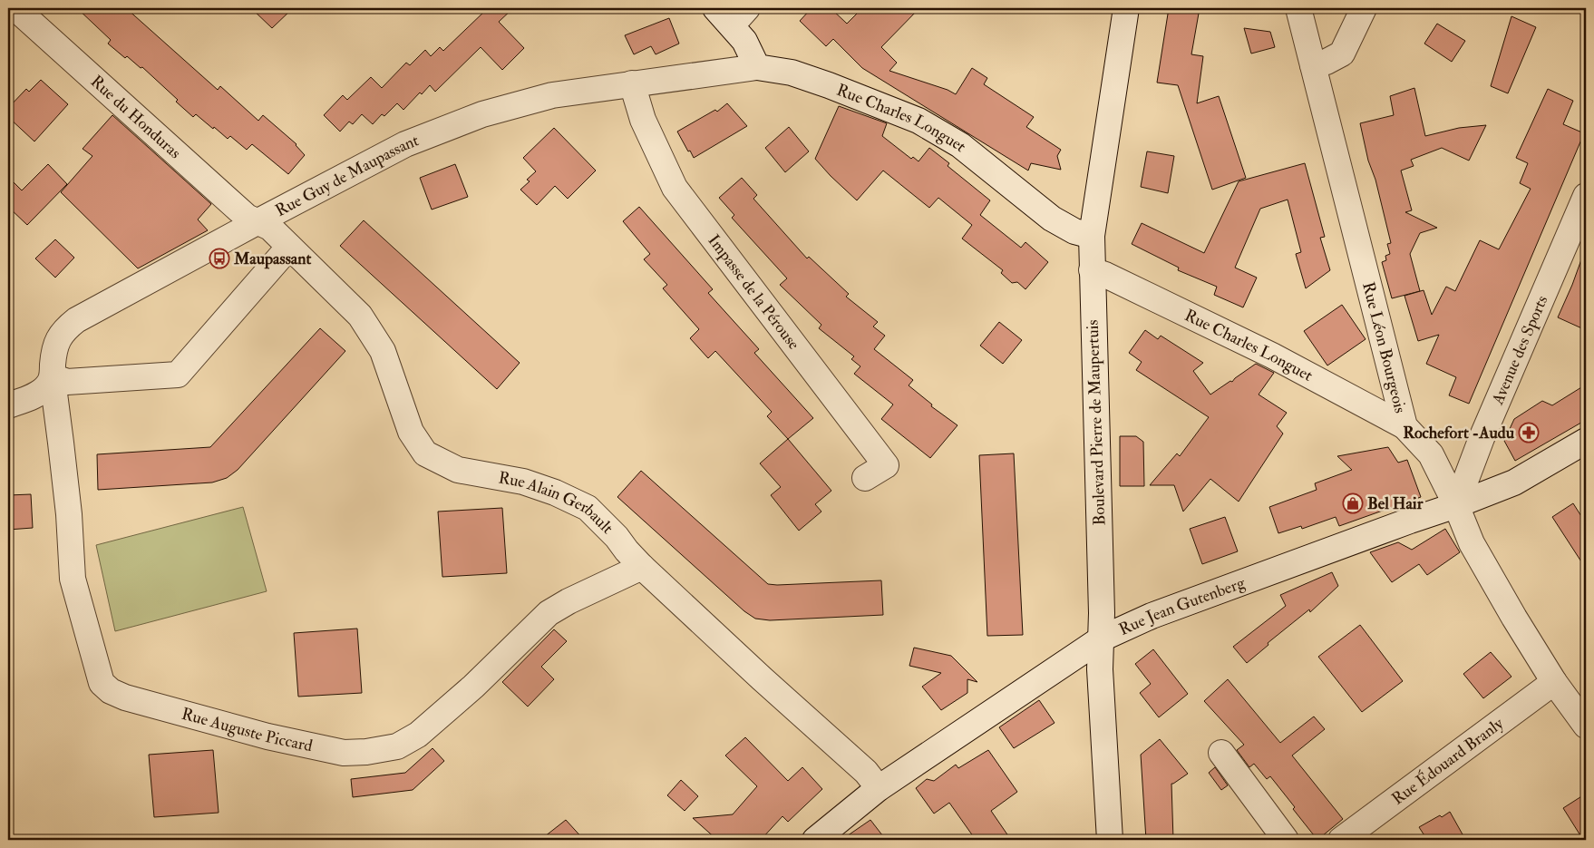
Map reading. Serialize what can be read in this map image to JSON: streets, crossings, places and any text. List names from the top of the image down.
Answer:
{
  "streets": {
    "street": [
      "Rue du Honduras",
      "Rue Charles Longuet",
      "Rue Guy de Maupassant",
      "Impasse de la Pérouse",
      "Rue Léon Bourgeois",
      "Avenue des Sports",
      "Boulevard Pierre de Maupertuis",
      "Rue Alain Gerbault",
      "Rue Jean Gutenberg",
      "Rue Auguste Piccard",
      "Rue Édouard Branly"
    ]
  },
  "crossings": [
    ["Rue du Honduras", "Rue Guy de Maupassant"],
    ["Rue du Honduras", "Rue Alain Gerbault"],
    ["Rue Charles Longuet", "Rue Guy de Maupassant"],
    ["Rue Charles Longuet", "Rue Léon Bourgeois"],
    ["Rue Charles Longuet", "Boulevard Pierre de Maupertuis"],
    ["Rue Guy de Maupassant", "Impasse de la Pérouse"],
    ["Rue Guy de Maupassant", "Rue Alain Gerbault"],
    ["Rue Guy de Maupassant", "Rue Auguste Piccard"],
    ["Rue Léon Bourgeois", "Avenue des Sports"],
    ["Rue Léon Bourgeois", "Rue Jean Gutenberg"],
    ["Rue Léon Bourgeois", "Rue Édouard Branly"],
    ["Avenue des Sports", "Rue Jean Gutenberg"],
    ["Boulevard Pierre de Maupertuis", "Rue Jean Gutenberg"],
    ["Rue Alain Gerbault", "Rue Jean Gutenberg"],
    ["Rue Alain Gerbault", "Rue Auguste Piccard"]
  ],
  "places": {
    "bus stop": ["Maupassant"],
    "pharmacy": ["Rochefort -Audu"],
    "shop": ["Bel Hair"]
  }
}
